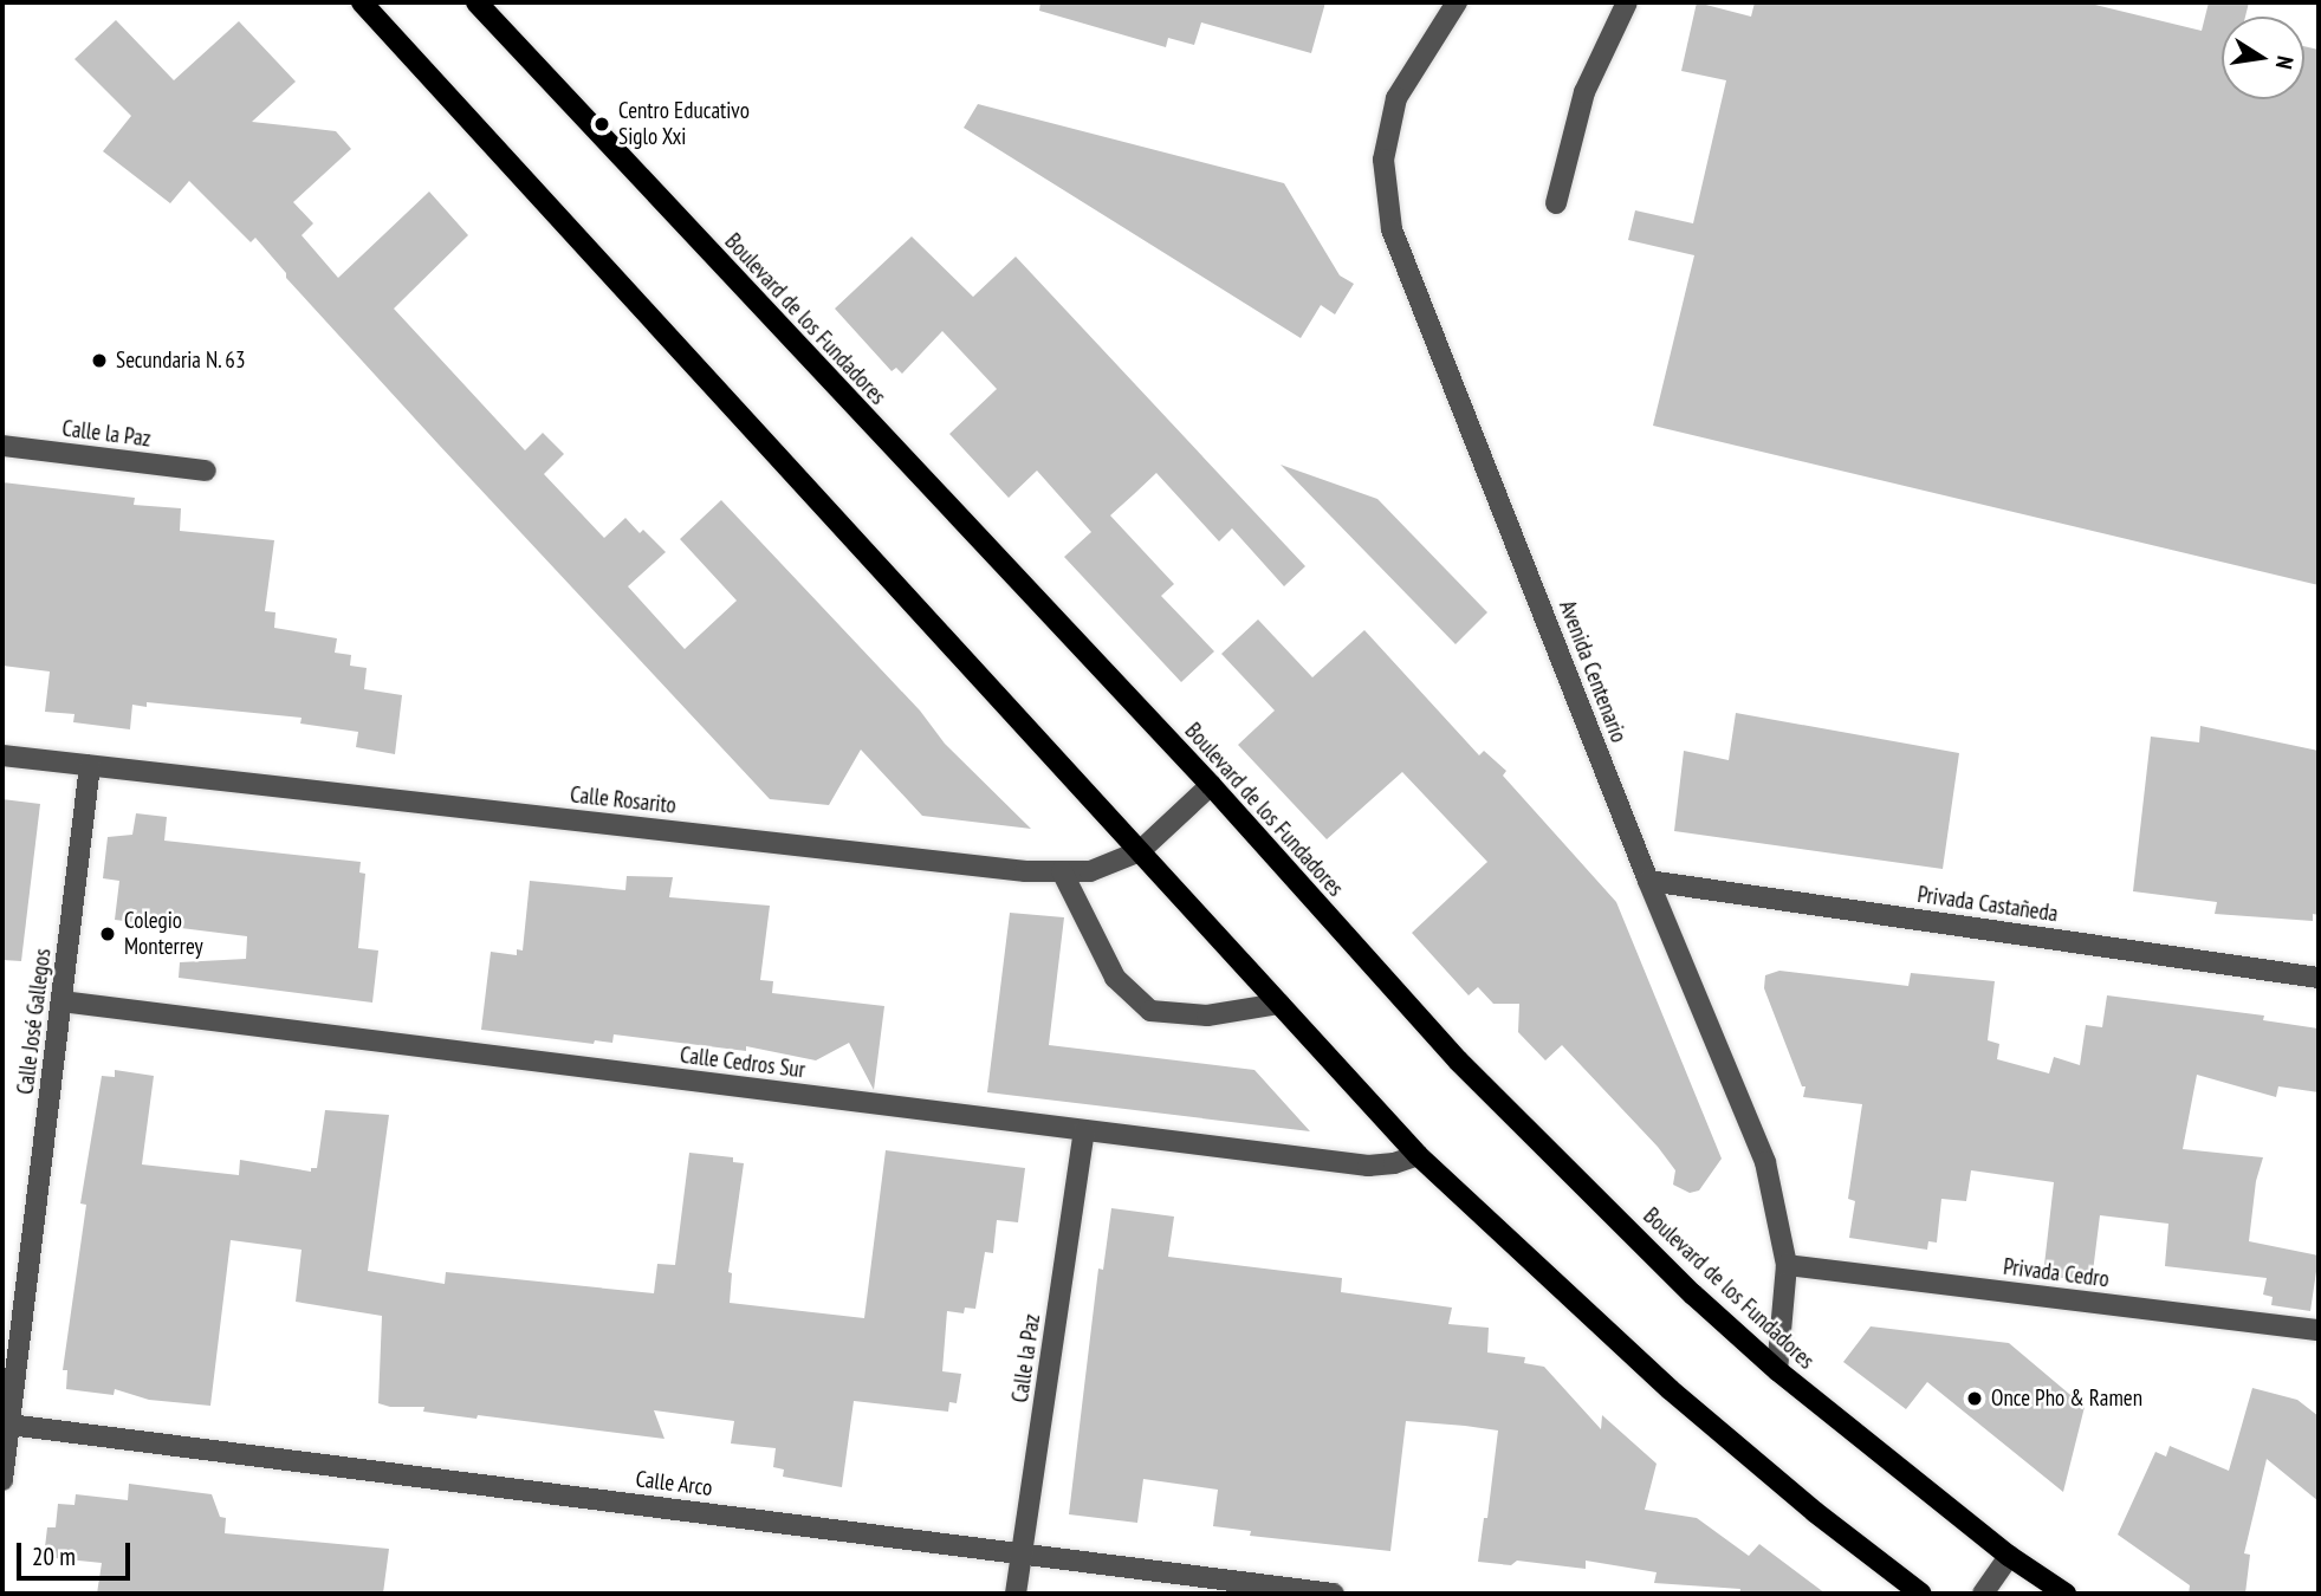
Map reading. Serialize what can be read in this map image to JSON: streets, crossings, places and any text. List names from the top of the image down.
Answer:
{
  "streets": {
    "main road": ["Boulevard de los Fundadores"],
    "street": [
      "Calle la Paz",
      "Avenida Centenario",
      "Calle Rosarito",
      "Privada Castañeda",
      "Calle José Gallegos",
      "Calle Cedros Sur",
      "Privada Cedro",
      "Calle Arco"
    ]
  },
  "crossings": [
    ["Boulevard de los Fundadores", "Avenida Centenario"],
    ["Boulevard de los Fundadores", "Calle Rosarito"],
    ["Calle la Paz", "Calle Cedros Sur"],
    ["Calle la Paz", "Calle Arco"],
    ["Avenida Centenario", "Privada Castañeda"],
    ["Avenida Centenario", "Privada Cedro"],
    ["Calle Rosarito", "Calle José Gallegos"],
    ["Calle José Gallegos", "Calle Cedros Sur"],
    ["Calle José Gallegos", "Calle Arco"]
  ],
  "places": [
    "Centro Educativo Siglo Xxi",
    "Secundaria N. 63",
    "Colegio Monterrey",
    "Once Pho & Ramen"
  ],
  "scale_bar": "20 m",
  "north": "right"
}
